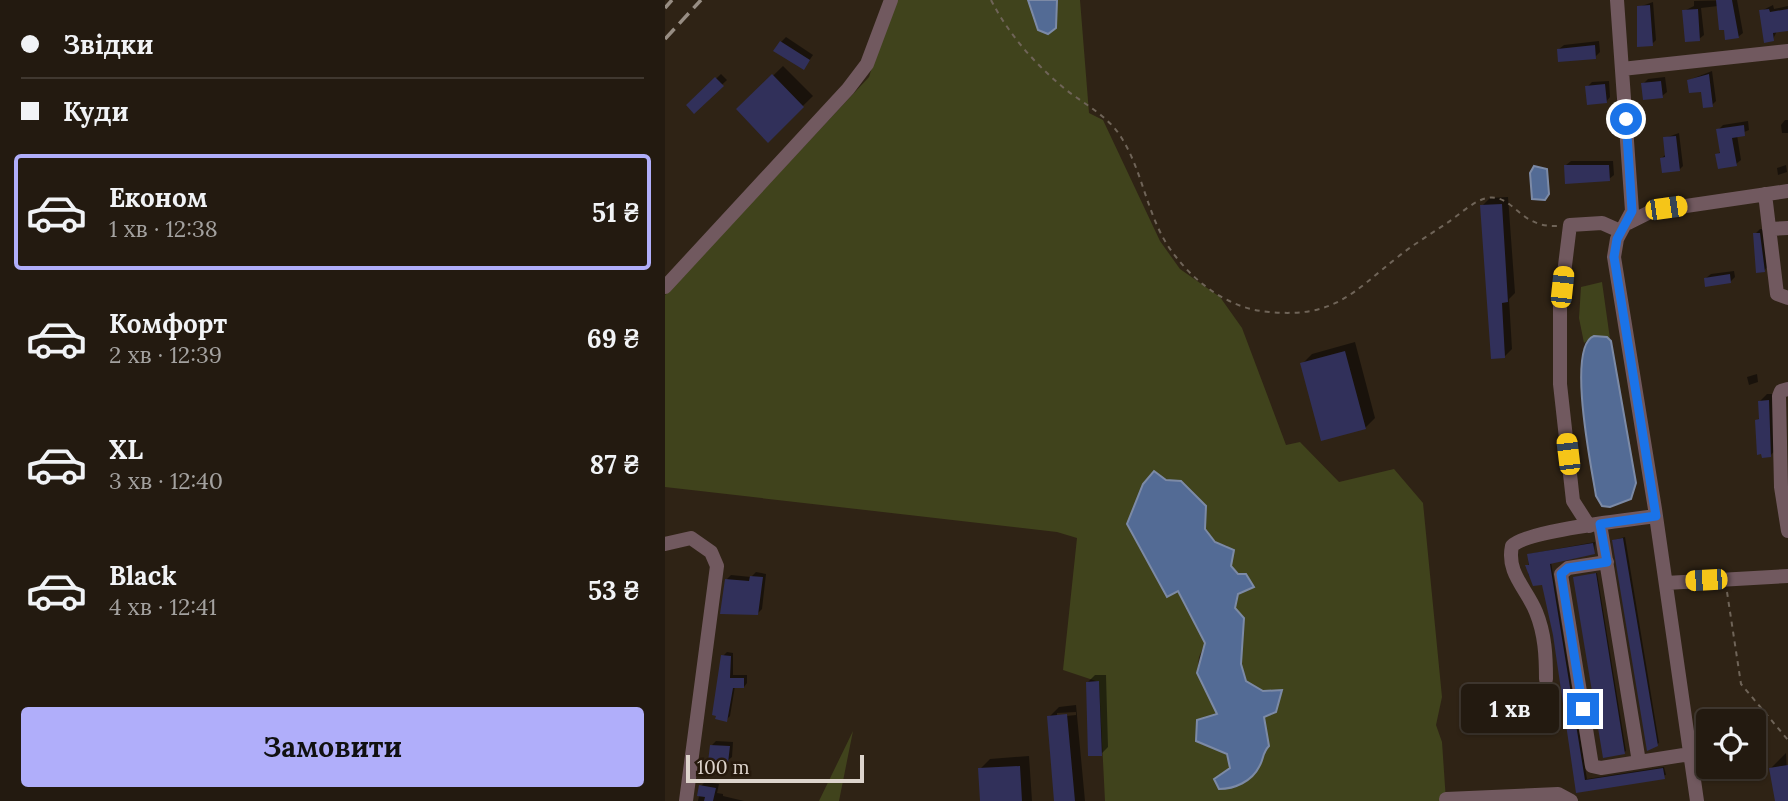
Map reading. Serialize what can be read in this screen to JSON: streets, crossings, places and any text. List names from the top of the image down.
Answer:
{
  "scale_bar": "100 m",
  "page": {
    "banner": ["Звідки", "Куди"],
    "list": [
      {
        "name": "Економ",
        "note": "1 хв · 12:38",
        "value": "51 ₴"
      },
      {
        "name": "Комфорт",
        "note": "2 хв · 12:39",
        "value": "69 ₴"
      },
      {
        "name": "XL",
        "note": "3 хв · 12:40",
        "value": "87 ₴"
      },
      {
        "name": "Black",
        "note": "4 хв · 12:41",
        "value": "53 ₴"
      }
    ],
    "bubble": "1 хв",
    "buttons": "Замовити",
    "scale": "100 m"
  }
}
